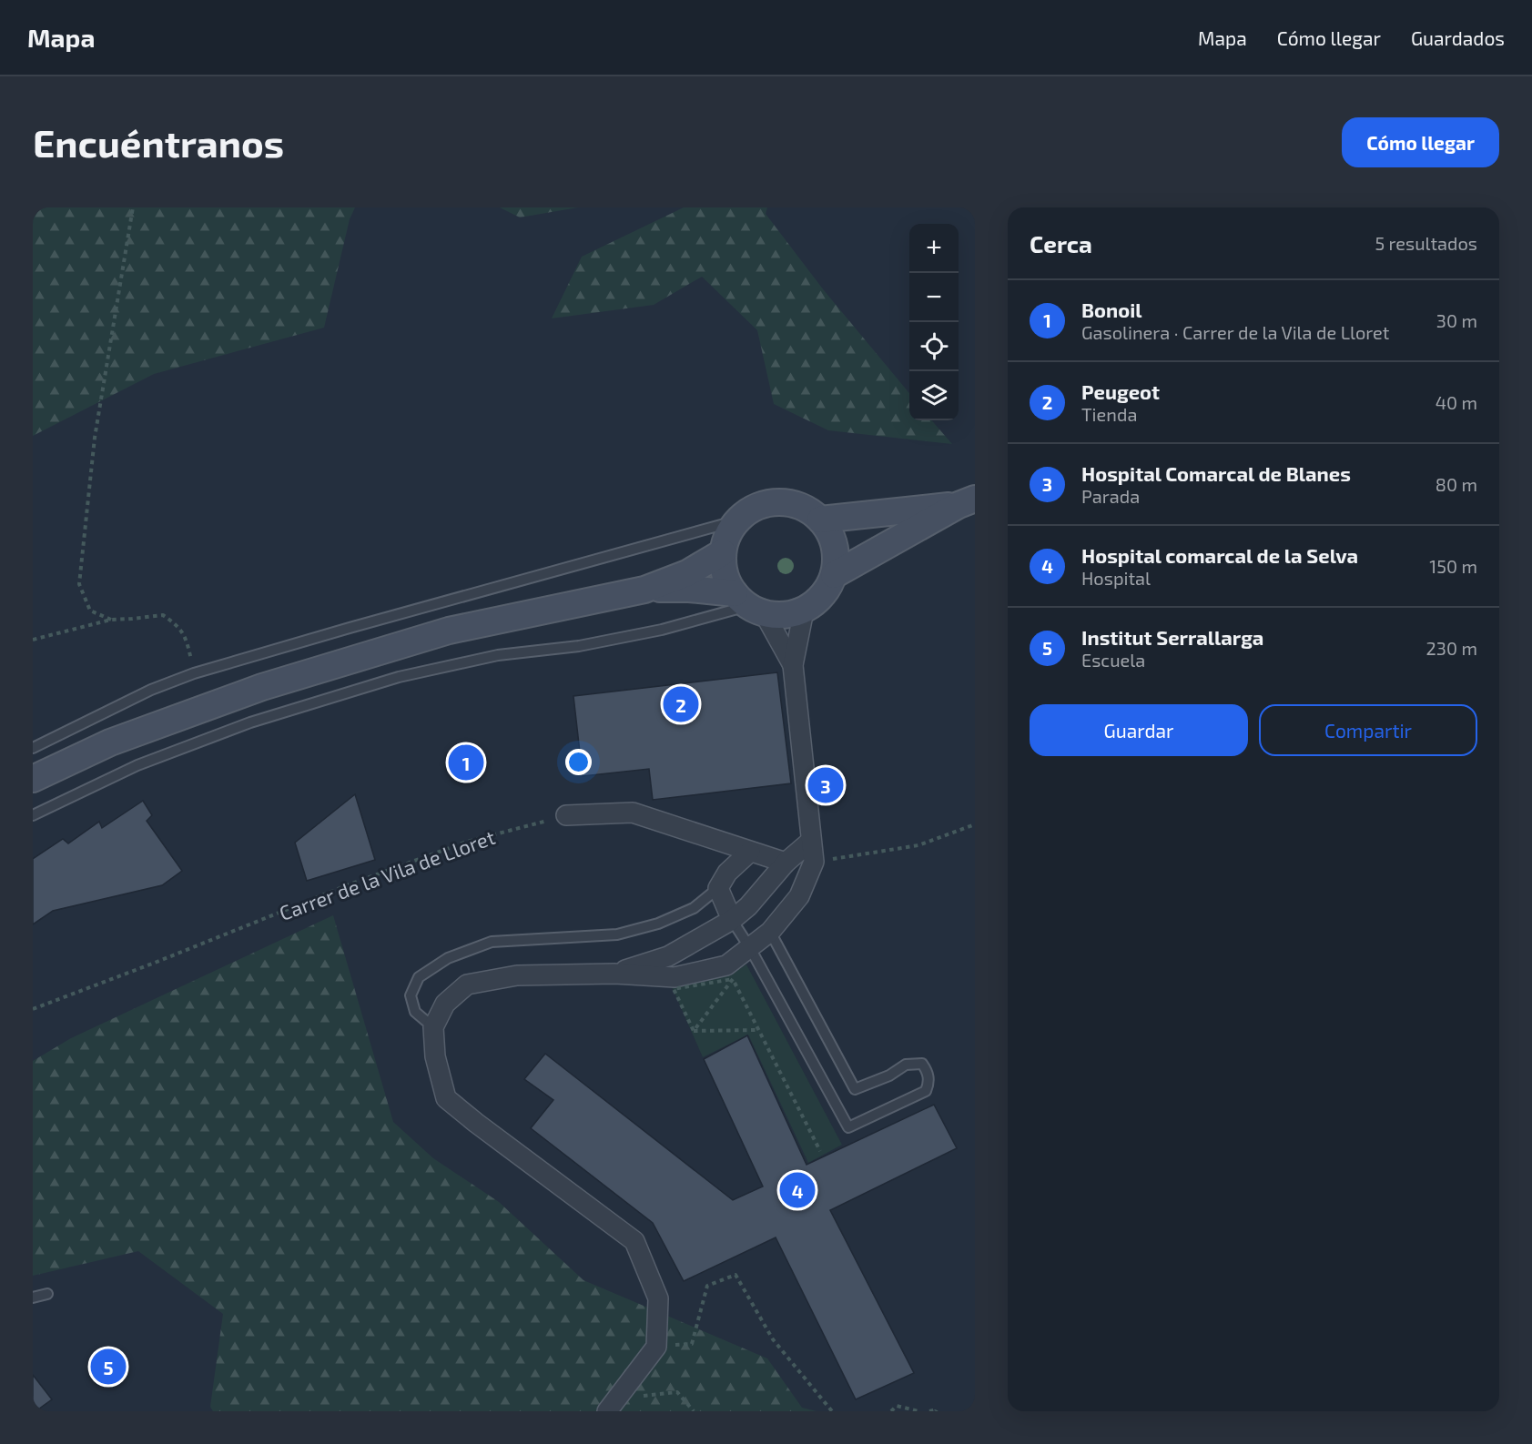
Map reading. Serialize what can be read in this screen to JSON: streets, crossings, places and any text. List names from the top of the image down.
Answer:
{
  "streets": {
    "path": ["Carrer de la Vila de Lloret"]
  },
  "page": {
    "header": "Mapa",
    "nav": ["Mapa", "Cómo llegar", "Guardados"],
    "buttons": [
      "Cómo llegar",
      ["Guardar", "Compartir"]
    ],
    "title": "Encuéntranos",
    "heading": ["Cerca", "5 resultados"],
    "map_buttons": ["+", "−"],
    "list": [
      {
        "mark": "1",
        "name": "Bonoil",
        "note": "Gasolinera · Carrer de la Vila de Lloret",
        "value": "30 m"
      },
      {
        "mark": "2",
        "name": "Peugeot",
        "note": "Tienda",
        "value": "40 m"
      },
      {
        "mark": "3",
        "name": "Hospital Comarcal de Blanes",
        "note": "Parada",
        "value": "80 m"
      },
      {
        "mark": "4",
        "name": "Hospital comarcal de la Selva",
        "note": "Hospital",
        "value": "150 m"
      },
      {
        "mark": "5",
        "name": "Institut Serrallarga",
        "note": "Escuela",
        "value": "230 m"
      }
    ],
    "pins": [
      "2",
      "1",
      "3",
      "4",
      "5"
    ]
  }
}
